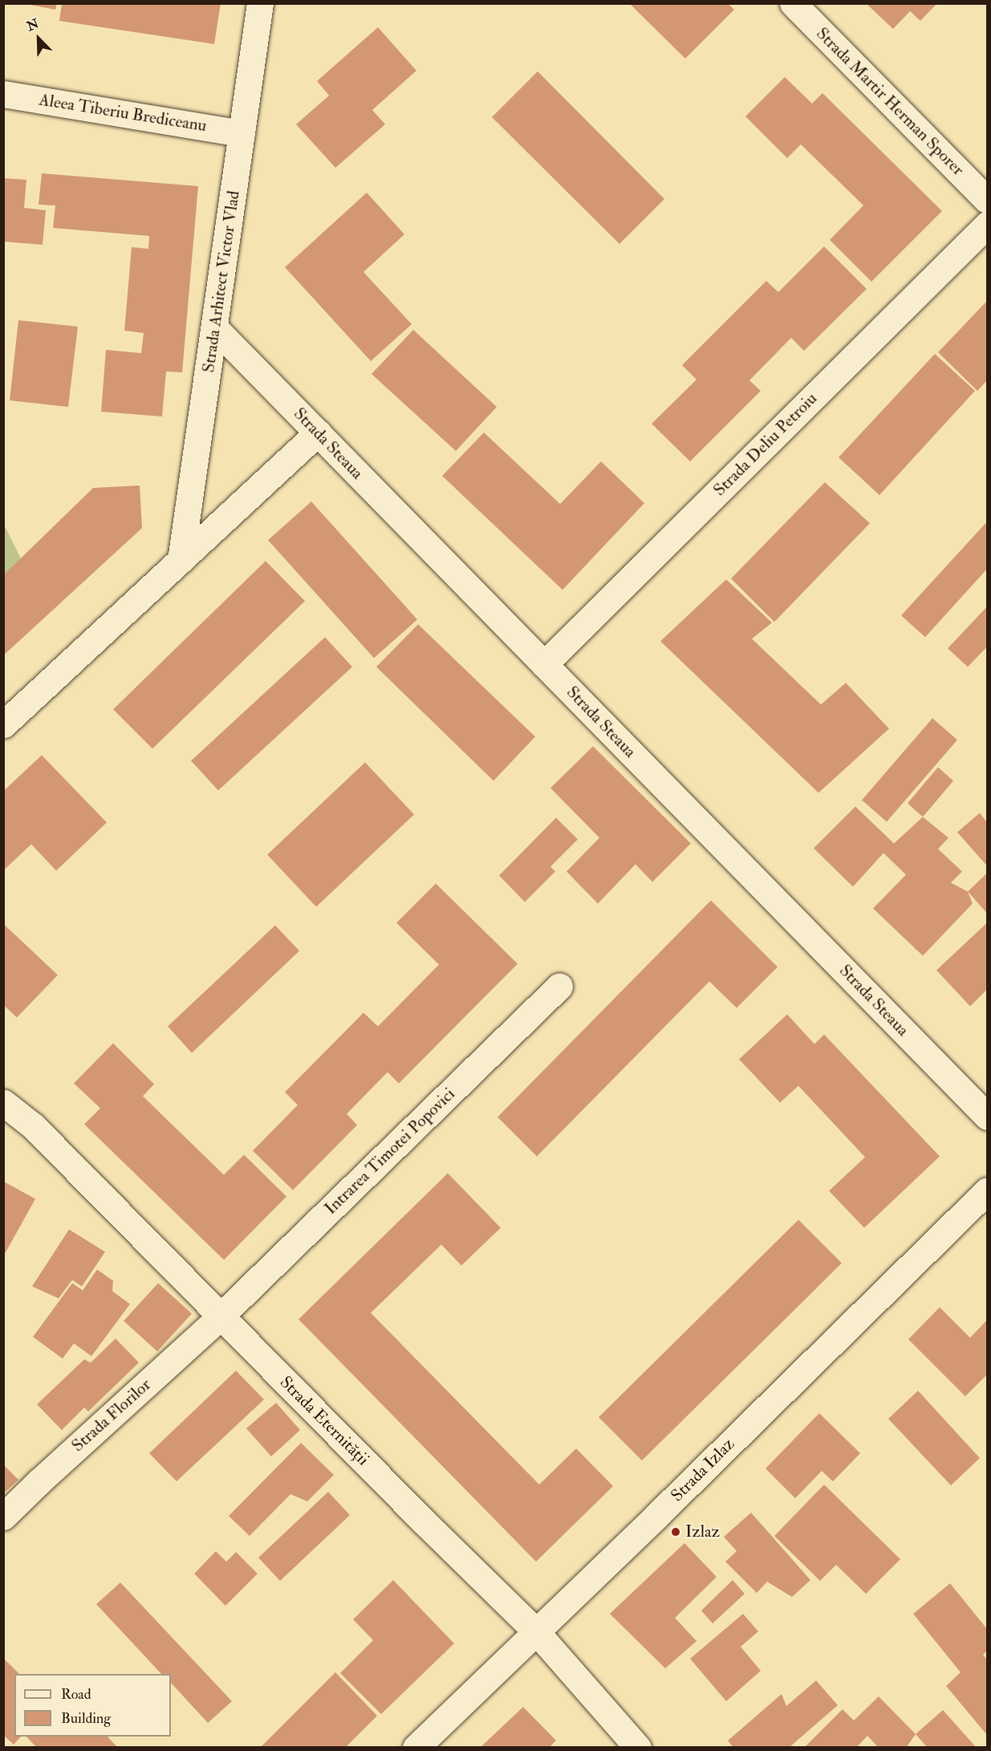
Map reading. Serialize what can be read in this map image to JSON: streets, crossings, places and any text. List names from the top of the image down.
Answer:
{
  "streets": {
    "street": [
      "Strada Martir Herman Sporer",
      "Aleea Tiberiu Brediceanu",
      "Strada Arhitect Victor Vlad",
      "Strada Steaua",
      "Strada Deliu Petroiu",
      "Intrarea Timotei Popovici",
      "Strada Florilor",
      "Strada Eternității",
      "Strada Izlaz"
    ]
  },
  "crossings": [
    ["Aleea Tiberiu Brediceanu", "Strada Arhitect Victor Vlad"],
    ["Strada Arhitect Victor Vlad", "Strada Steaua"],
    ["Strada Steaua", "Strada Deliu Petroiu"],
    ["Intrarea Timotei Popovici", "Strada Florilor"],
    ["Intrarea Timotei Popovici", "Strada Eternității"],
    ["Strada Florilor", "Strada Eternității"],
    ["Strada Eternității", "Strada Izlaz"]
  ],
  "places": ["Izlaz"],
  "legend": ["Road", "Building"],
  "north": "top left"
}
